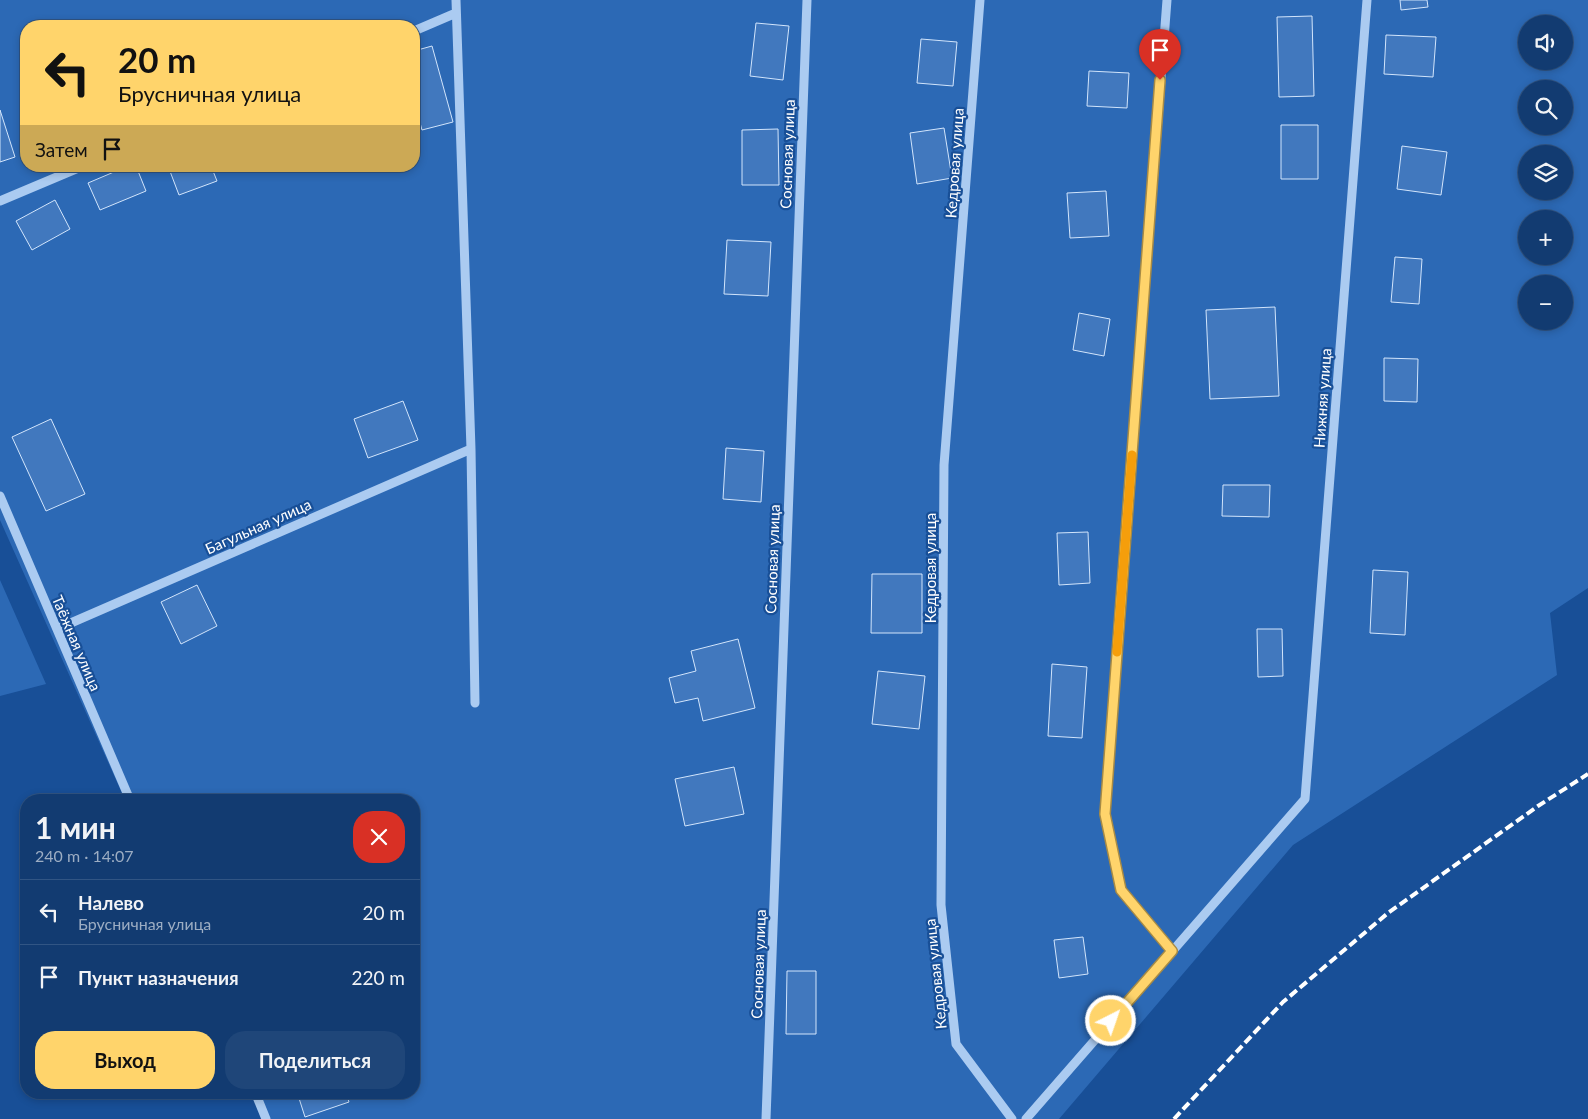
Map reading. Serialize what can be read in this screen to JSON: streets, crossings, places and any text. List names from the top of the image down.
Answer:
{
  "streets": {
    "street": [
      "Сосновая улица",
      "Кедровая улица",
      "Нижняя улица",
      "Багульная улица",
      "Таёжная улица"
    ]
  },
  "crossings": [
    ["Багульная улица", "Таёжная улица"]
  ],
  "page": {
    "map_buttons": ["+", "−"],
    "turn": ["20 m", "Брусничная улица"],
    "then": "Затем",
    "heading": ["1 мин", "240 m · 14:07"],
    "list": [
      {
        "name": "Налево",
        "note": "Брусничная улица",
        "value": "20 m"
      },
      {
        "name": "Пункт назначения",
        "value": "220 m"
      }
    ],
    "buttons": ["Выход", "Поделиться"]
  }
}
